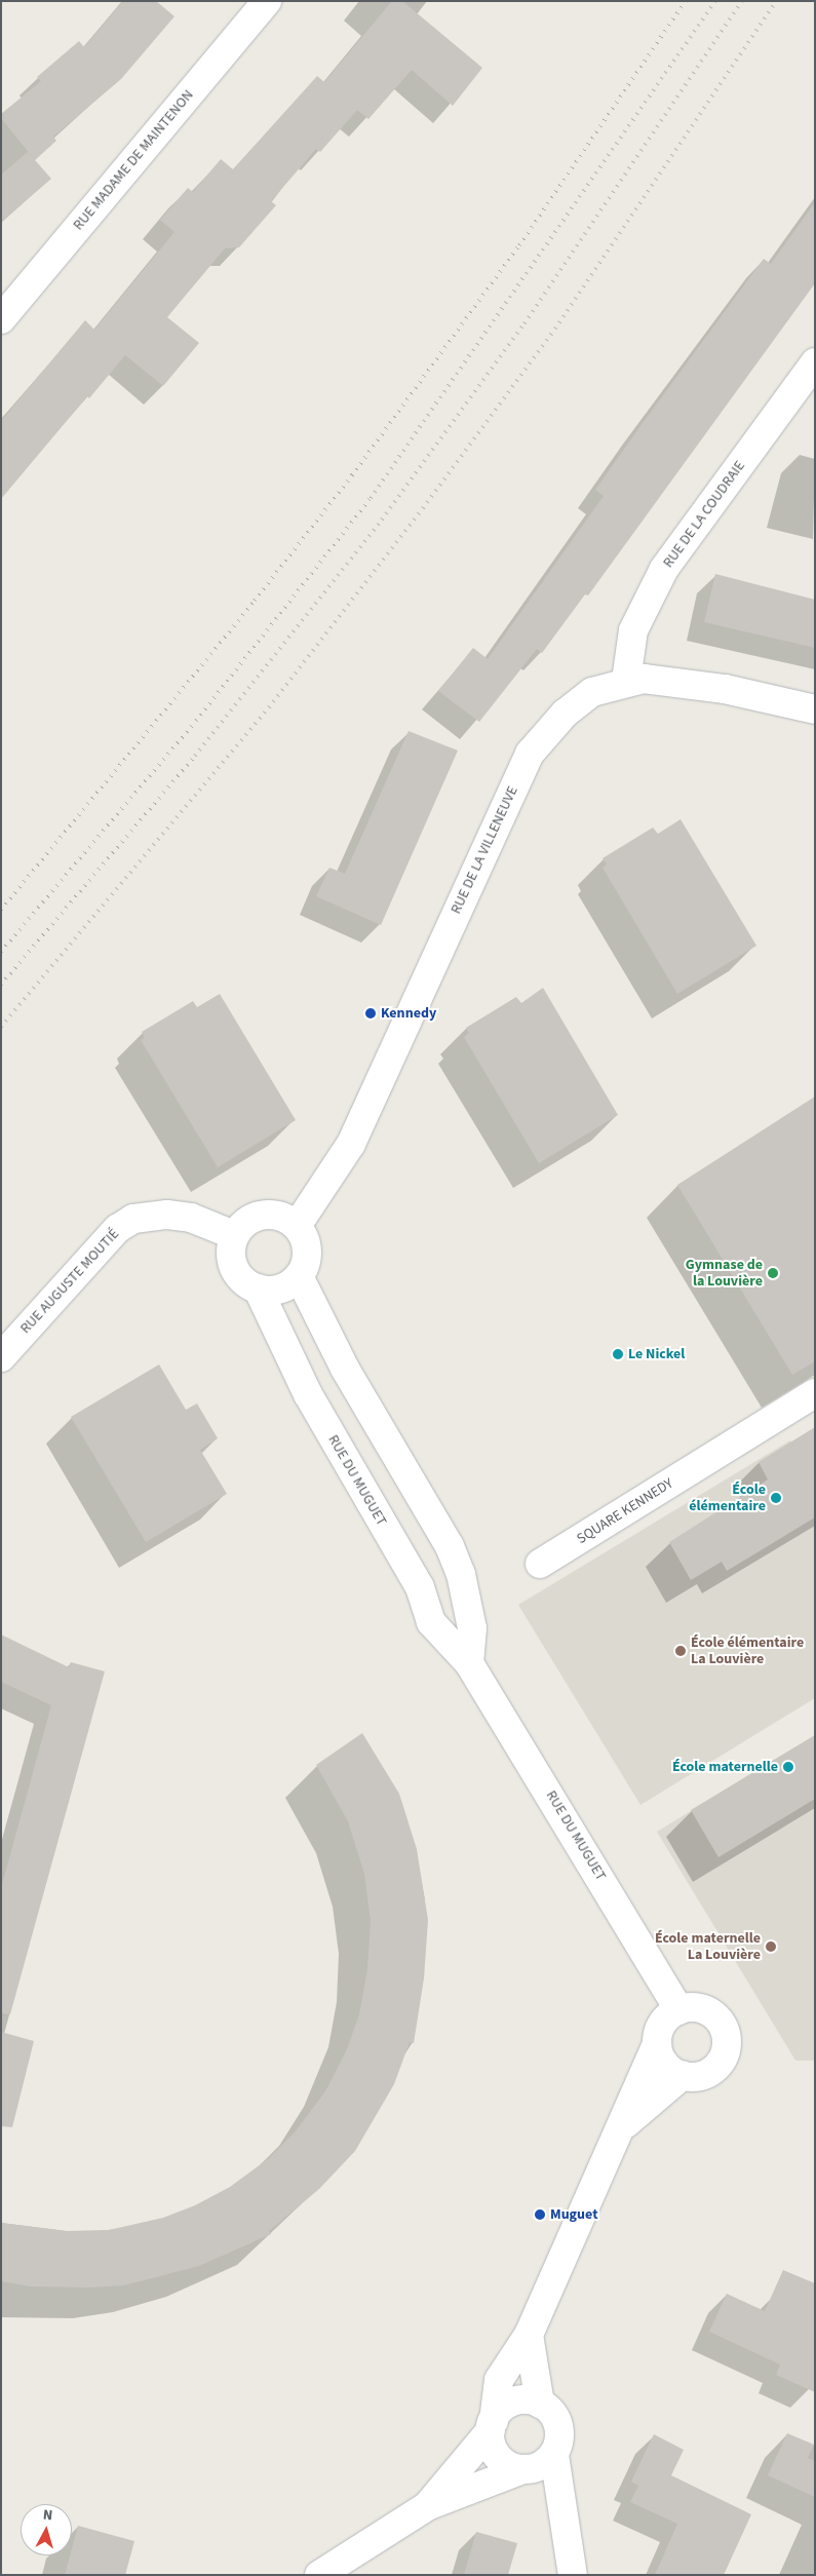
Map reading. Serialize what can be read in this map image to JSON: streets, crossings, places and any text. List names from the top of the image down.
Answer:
{
  "streets": {
    "street": [
      "RUE MADAME DE MAINTENON",
      "RUE DE LA COUDRAIE",
      "RUE DE LA VILLENEUVE",
      "RUE AUGUSTE MOUTIÉ",
      "RUE DU MUGUET",
      "SQUARE KENNEDY"
    ]
  },
  "crossings": [
    ["RUE DE LA COUDRAIE", "RUE DE LA VILLENEUVE"],
    ["RUE DE LA VILLENEUVE", "RUE AUGUSTE MOUTIÉ"],
    ["RUE DE LA VILLENEUVE", "RUE DU MUGUET"],
    ["RUE AUGUSTE MOUTIÉ", "RUE DU MUGUET"]
  ],
  "places": [
    "Kennedy",
    "Gymnase de la Louvière",
    "Le Nickel",
    "École élémentaire",
    "École élémentaire La Louvière",
    "École maternelle",
    "École maternelle La Louvière",
    "Muguet"
  ],
  "north": "top"
}
